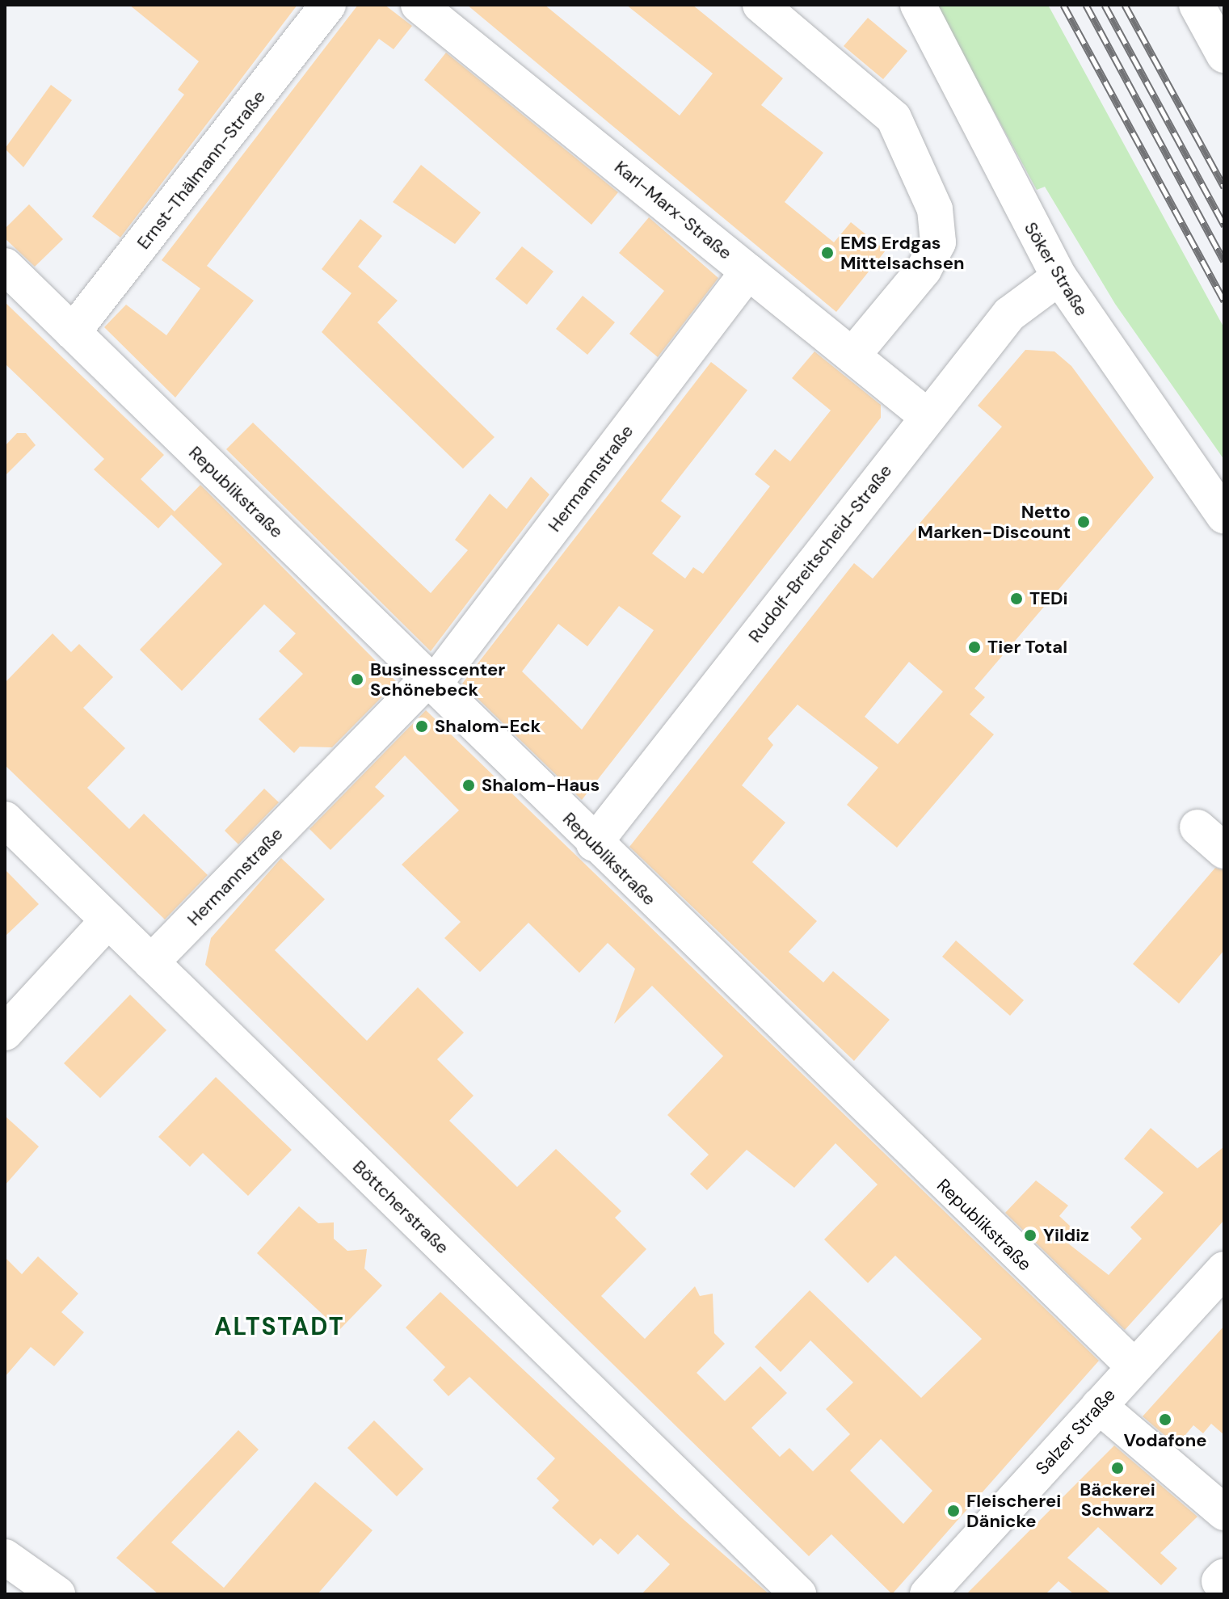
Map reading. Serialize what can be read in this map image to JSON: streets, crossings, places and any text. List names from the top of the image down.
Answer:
{
  "streets": {
    "street": [
      "Ernst-Thälmann-Straße",
      "Karl-Marx-Straße",
      "Söker Straße",
      "Hermannstraße",
      "Republikstraße",
      "Rudolf-Breitscheid-Straße",
      "Böttcherstraße",
      "Salzer Straße"
    ]
  },
  "crossings": [
    ["Ernst-Thälmann-Straße", "Republikstraße"],
    ["Karl-Marx-Straße", "Hermannstraße"],
    ["Karl-Marx-Straße", "Rudolf-Breitscheid-Straße"],
    ["Söker Straße", "Rudolf-Breitscheid-Straße"],
    ["Hermannstraße", "Republikstraße"],
    ["Hermannstraße", "Böttcherstraße"],
    ["Republikstraße", "Rudolf-Breitscheid-Straße"],
    ["Republikstraße", "Salzer Straße"]
  ],
  "districts": ["ALTSTADT"],
  "places": [
    "EMS Erdgas Mittelsachsen",
    "Netto Marken-Discount",
    "TEDi",
    "Tier Total",
    "Businesscenter Schönebeck",
    "Shalom-Eck",
    "Shalom-Haus",
    "Yildiz",
    "Vodafone",
    "Bäckerei Schwarz",
    "Fleischerei Dänicke"
  ]
}
